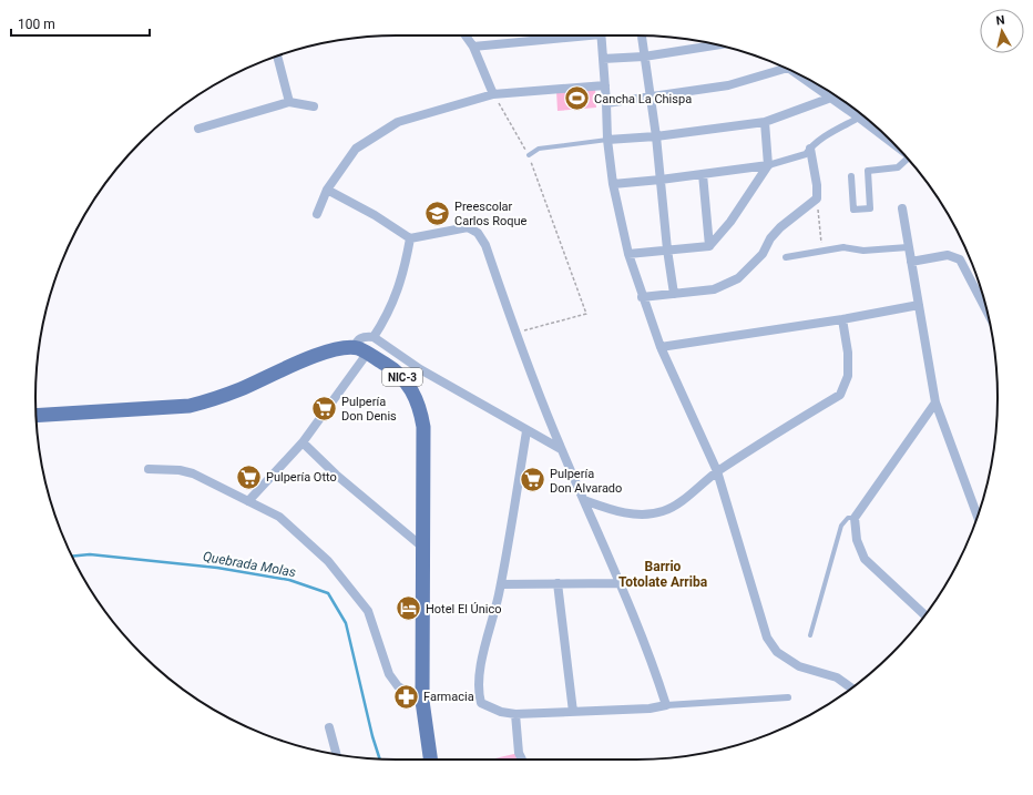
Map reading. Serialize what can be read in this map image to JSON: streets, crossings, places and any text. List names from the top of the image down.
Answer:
{
  "streets": {
    "main road": ["NIC-3"]
  },
  "districts": ["Barrio Totolate Arriba"],
  "water": ["Quebrada Molas"],
  "places": {
    "sports": ["Cancha La Chispa"],
    "school or university": ["Preescolar Carlos Roque"],
    "supermarket": ["Pulpería Don Denis", "Pulpería Otto", "Pulpería Don Alvarado"],
    "hotel": ["Hotel El Único"],
    "pharmacy": ["Farmacia"]
  },
  "scale_bar": "100 m",
  "north": "top"
}
